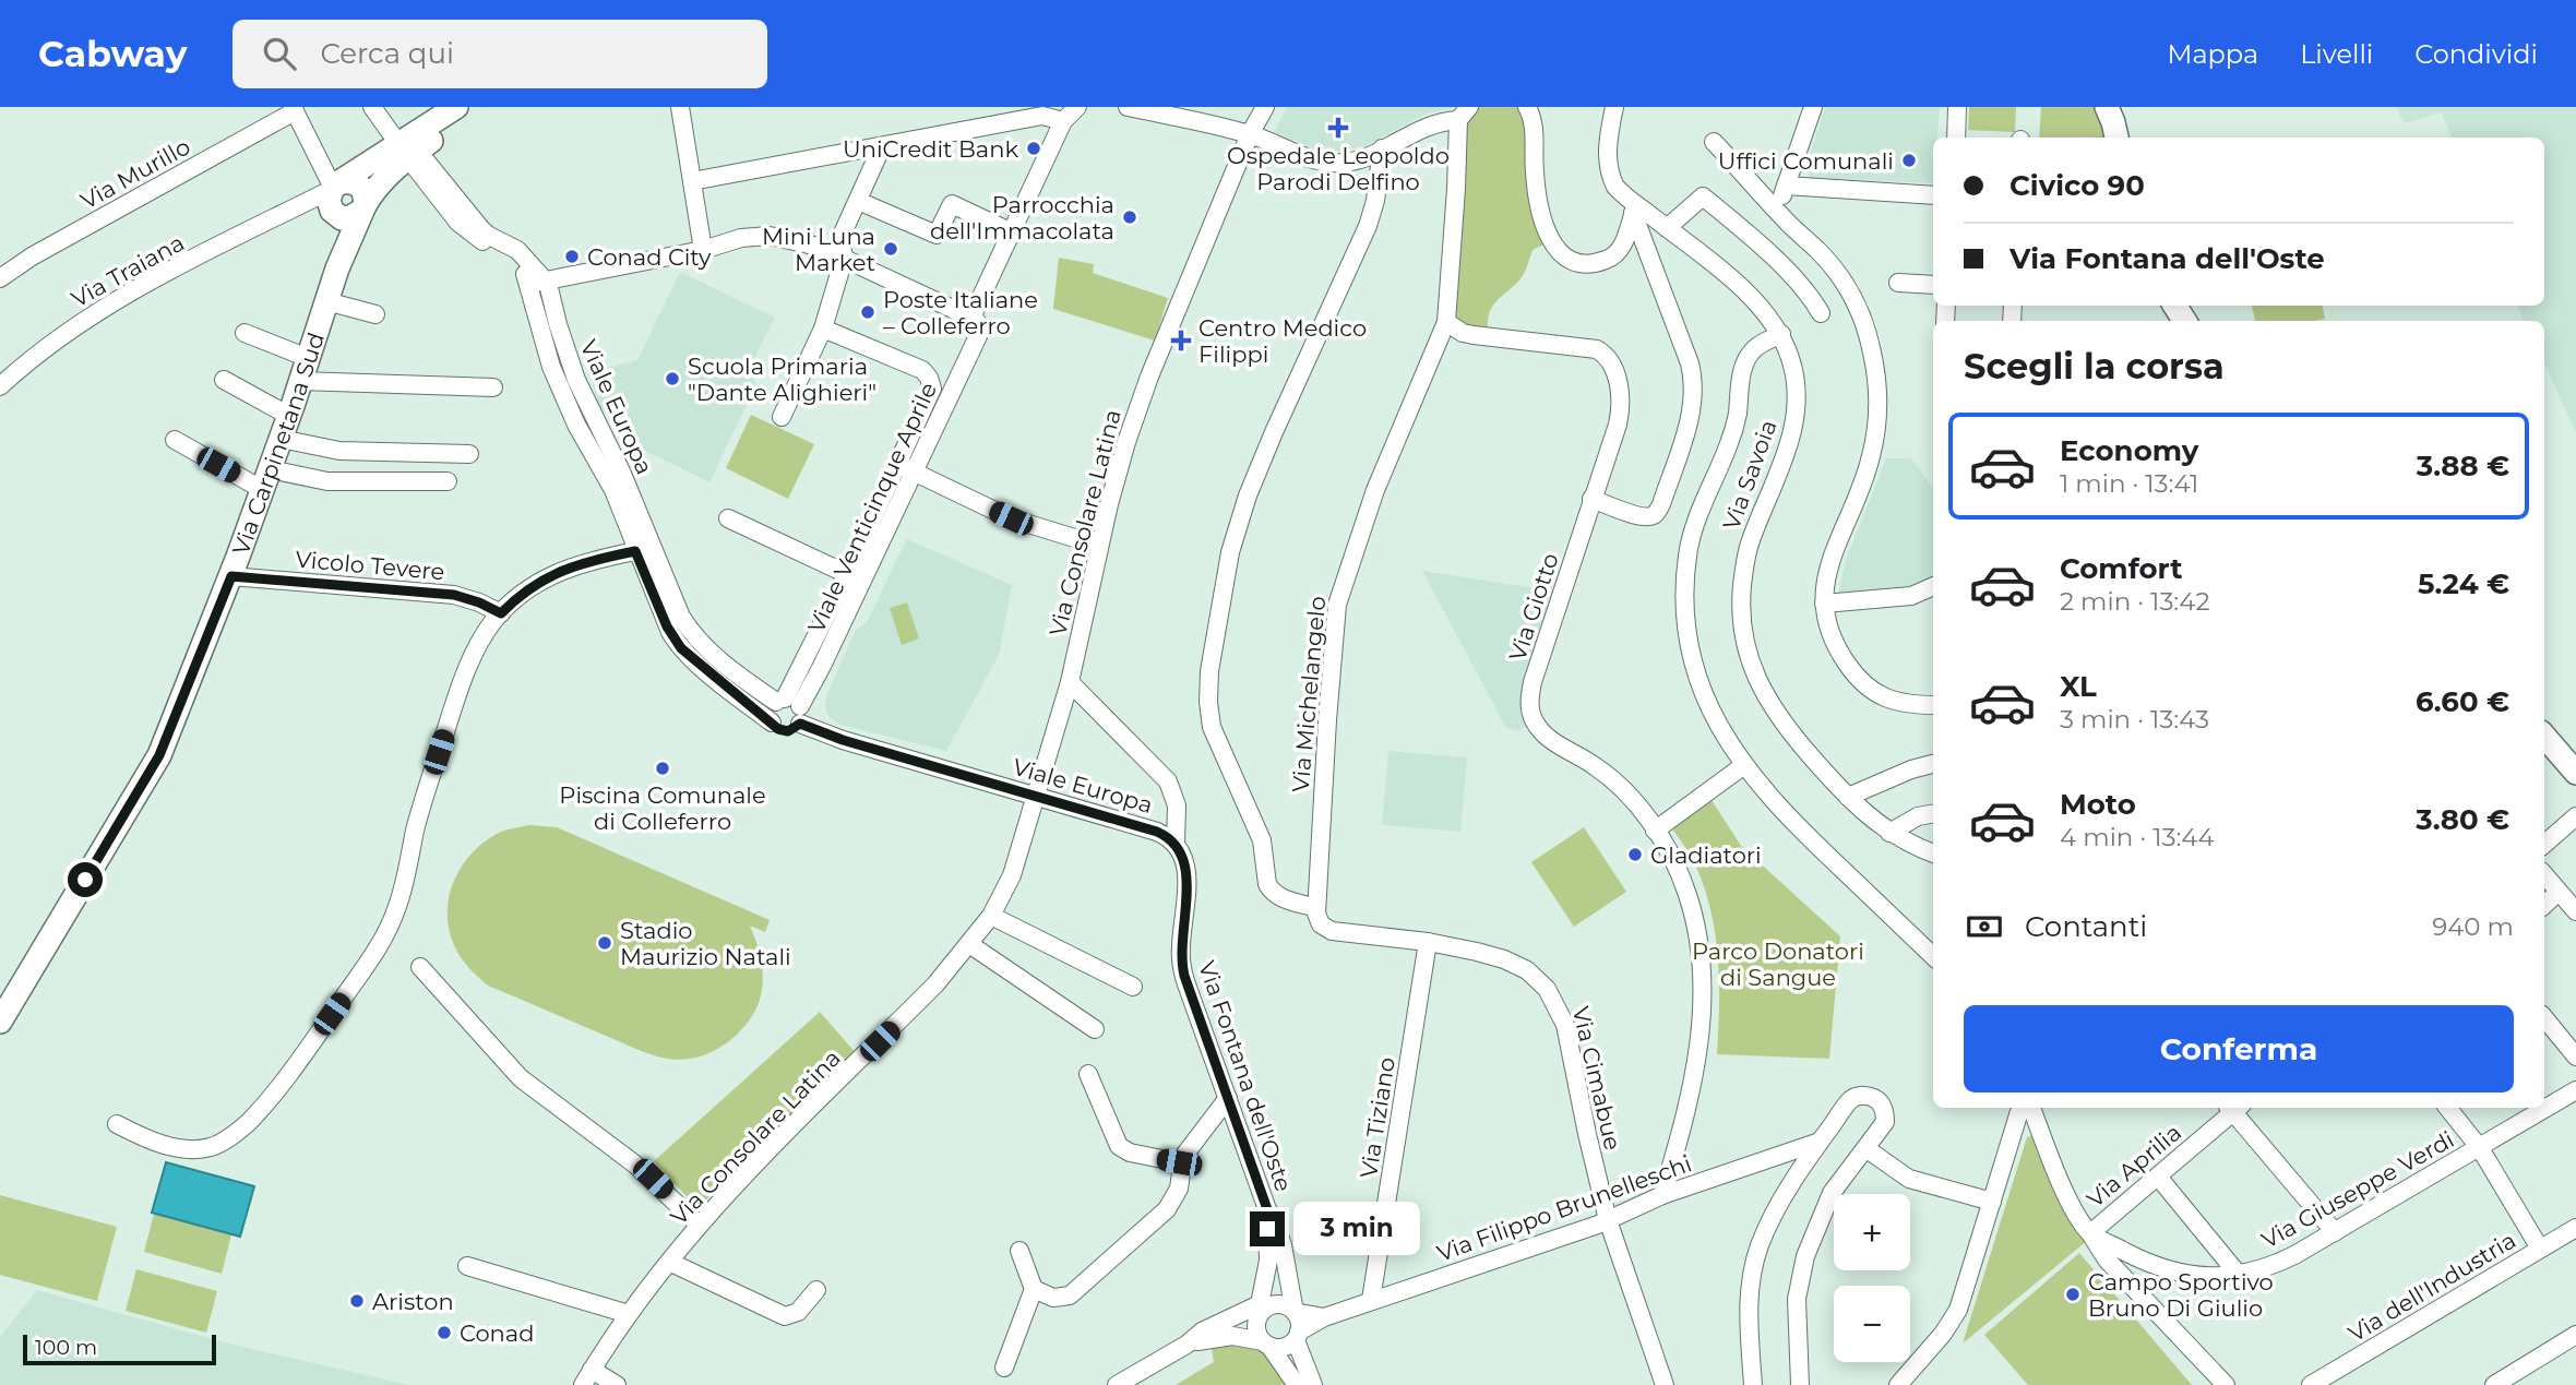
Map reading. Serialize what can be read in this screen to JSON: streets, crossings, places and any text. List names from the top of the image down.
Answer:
{
  "streets": {
    "main road": ["Via Carpinetana Sud"],
    "street": [
      "Via Murillo",
      "Via Traiana",
      "Viale Europa",
      "Via Savoia",
      "Viale Venticinque Aprile",
      "Via Consolare Latina",
      "Vicolo Tevere",
      "Via Giotto",
      "Via Michelangelo",
      "Via Fontana dell'Oste",
      "Via Cimabue",
      "Via Tiziano",
      "Via Aprilia",
      "Via Giuseppe Verdi",
      "Via Filippo Brunelleschi",
      "Via dell'Industria"
    ]
  },
  "crossings": [
    ["Via Traiana", "Via Carpinetana Sud"],
    ["Viale Europa", "Via Carpinetana Sud"],
    ["Viale Europa", "Viale Venticinque Aprile"],
    ["Viale Europa", "Via Consolare Latina"],
    ["Viale Europa", "Via Fontana dell'Oste"],
    ["Via Carpinetana Sud", "Vicolo Tevere"],
    ["Via Consolare Latina", "Via Fontana dell'Oste"],
    ["Via Giotto", "Via Michelangelo"],
    ["Via Giotto", "Via Filippo Brunelleschi"],
    ["Via Michelangelo", "Via Cimabue"],
    ["Via Fontana dell'Oste", "Via Filippo Brunelleschi"],
    ["Via Cimabue", "Via Tiziano"],
    ["Via Cimabue", "Via Filippo Brunelleschi"],
    ["Via Tiziano", "Via Filippo Brunelleschi"],
    ["Via Aprilia", "Via Giuseppe Verdi"]
  ],
  "parks": ["Parco Donatori di Sangue"],
  "places": {
    "health": ["Ospedale Leopoldo Parodi Delfino", "Centro Medico Filippi"],
    "other": [
      "UniCredit Bank",
      "Uffici Comunali",
      "Parrocchia dell'Immacolata",
      "Mini Luna Market",
      "Conad City",
      "Poste Italiane – Colleferro",
      "Scuola Primaria \"Dante Alighieri\"",
      "Piscina Comunale di Colleferro",
      "Gladiatori",
      "Stadio Maurizio Natali",
      "Campo Sportivo Bruno Di Giulio",
      "Ariston",
      "Conad"
    ]
  },
  "scale_bar": "100 m",
  "page": {
    "header": "Cabway",
    "search": "Cerca qui",
    "nav": ["Mappa", "Livelli", "Condividi"],
    "banner": ["Civico 90", "Via Fontana dell'Oste"],
    "heading": "Scegli la corsa",
    "list": [
      {
        "name": "Economy",
        "note": "1 min · 13:41",
        "value": "3.88 €"
      },
      {
        "name": "Comfort",
        "note": "2 min · 13:42",
        "value": "5.24 €"
      },
      {
        "name": "XL",
        "note": "3 min · 13:43",
        "value": "6.60 €"
      },
      {
        "name": "Moto",
        "note": "4 min · 13:44",
        "value": "3.80 €"
      }
    ],
    "pay": ["Contanti", "940 m"],
    "buttons": "Conferma",
    "map_buttons": ["+", "−"],
    "bubble": "3 min",
    "scale": "100 m"
  }
}
